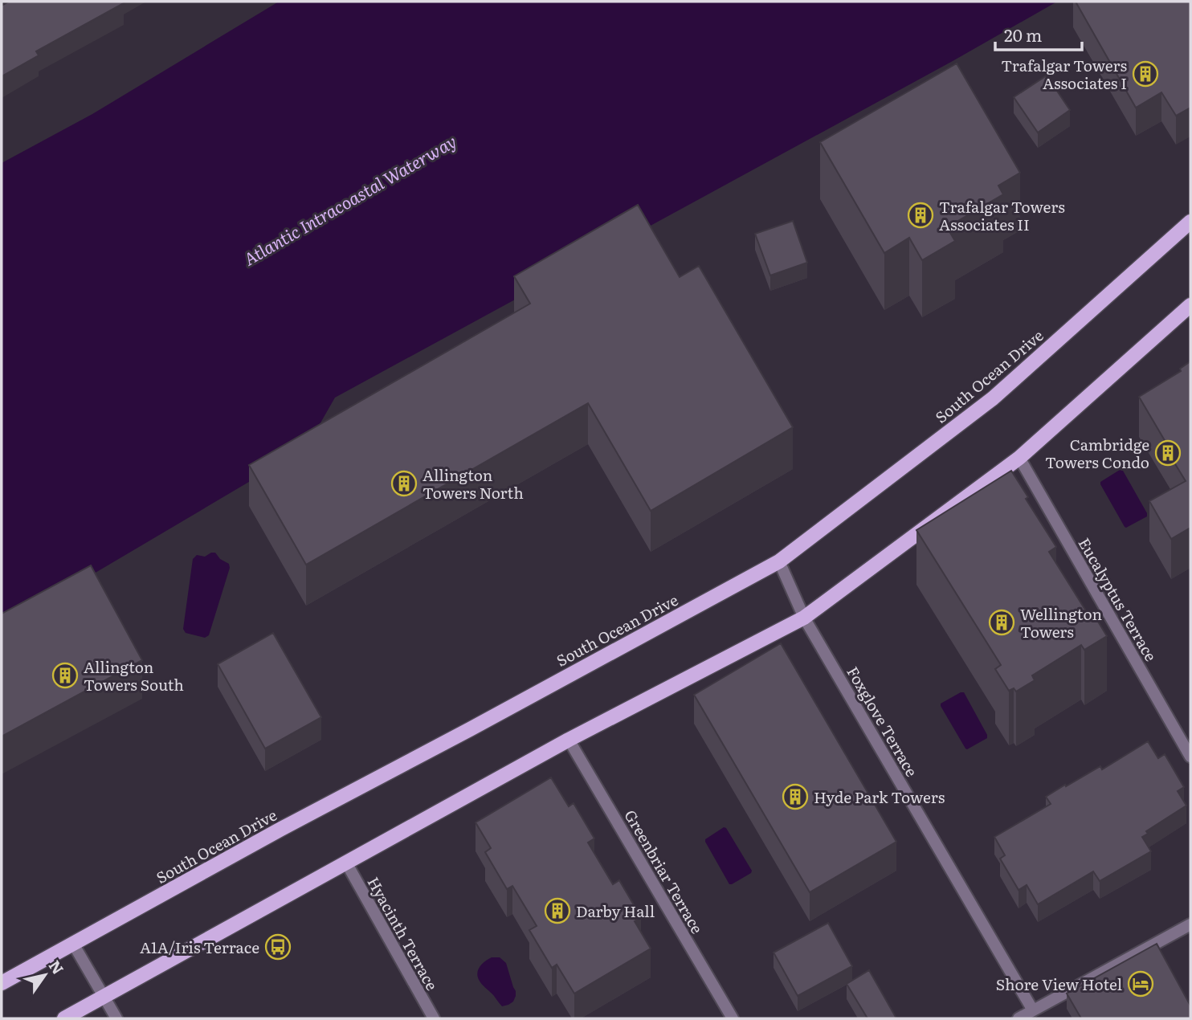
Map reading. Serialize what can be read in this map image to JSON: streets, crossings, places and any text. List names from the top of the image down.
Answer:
{
  "streets": {
    "main road": ["South Ocean Drive"],
    "street": [
      "Eucalyptus Terrace",
      "Foxglove Terrace",
      "Greenbriar Terrace",
      "Hyacinth Terrace"
    ]
  },
  "crossings": [
    ["South Ocean Drive", "Foxglove Terrace"]
  ],
  "water": ["Atlantic Intracoastal Waterway"],
  "places": {
    "building": [
      "Trafalgar Towers Associates I",
      "Trafalgar Towers Associates II",
      "Cambridge Towers Condo",
      "Allington Towers North",
      "Wellington Towers",
      "Allington Towers South",
      "Hyde Park Towers",
      "Darby Hall"
    ],
    "bus stop": ["A1A/Iris Terrace"],
    "hotel": ["Shore View Hotel"]
  },
  "scale_bar": "20 m",
  "north": "top right"
}
